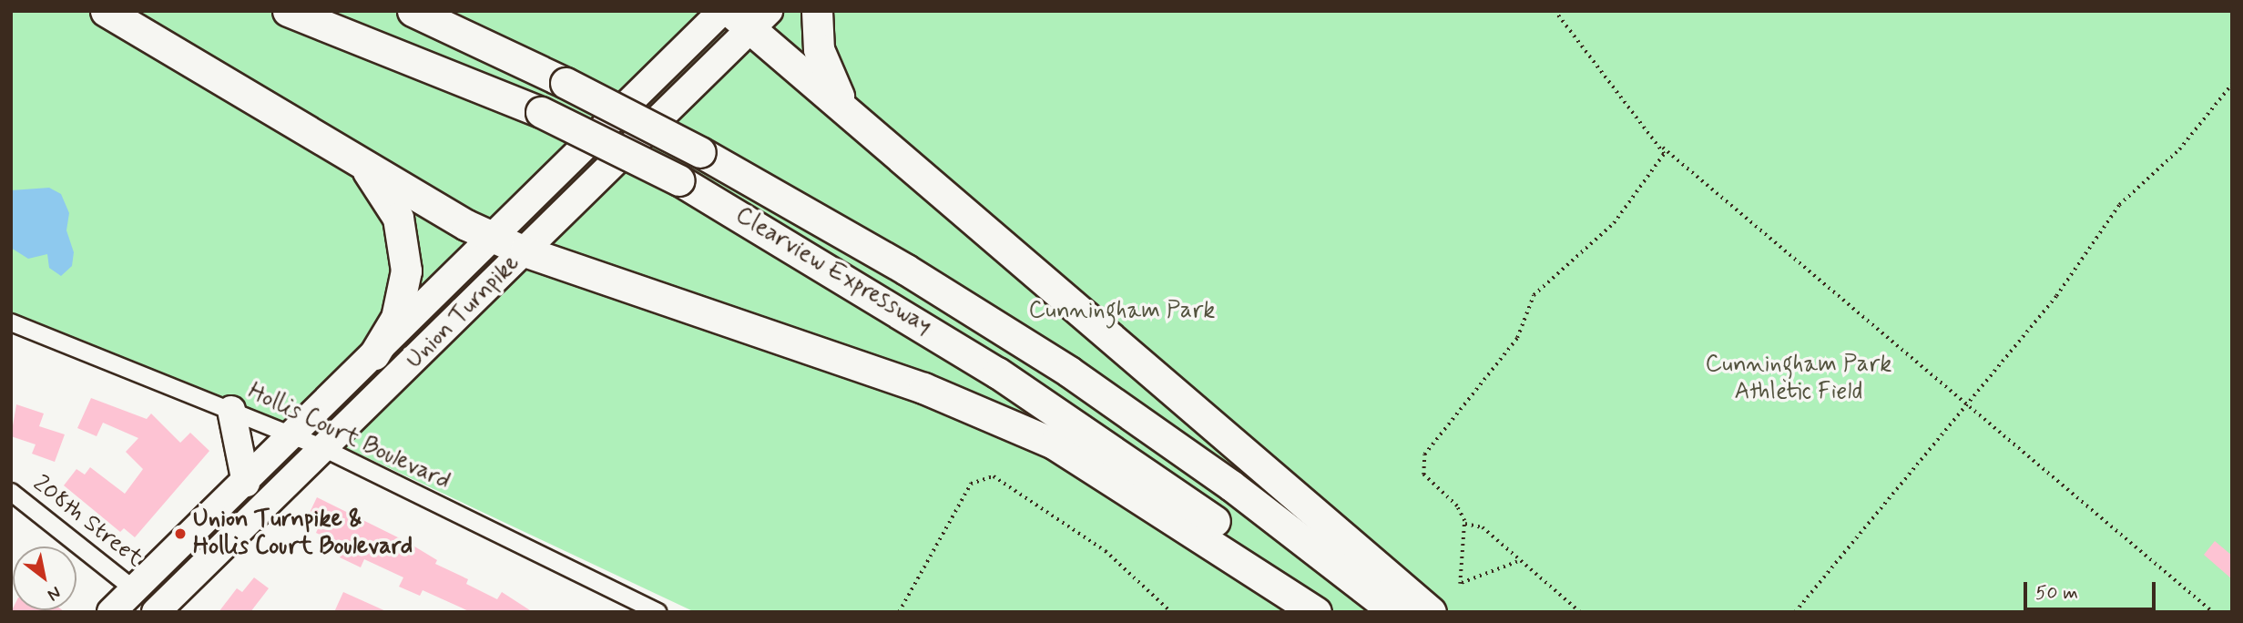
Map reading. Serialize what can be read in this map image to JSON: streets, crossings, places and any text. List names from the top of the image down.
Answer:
{
  "streets": {
    "highway": ["Clearview Expressway"],
    "main road": ["Union Turnpike"],
    "street": ["Hollis Court Boulevard", "208th Street"]
  },
  "crossings": [
    ["Union Turnpike", "Hollis Court Boulevard"],
    ["Union Turnpike", "208th Street"]
  ],
  "parks": ["Cunningham Park", "Cunningham Park Athletic Field"],
  "places": ["Union Turnpike & Hollis Court Boulevard"],
  "scale_bar": "50 m",
  "north": "bottom right"
}
